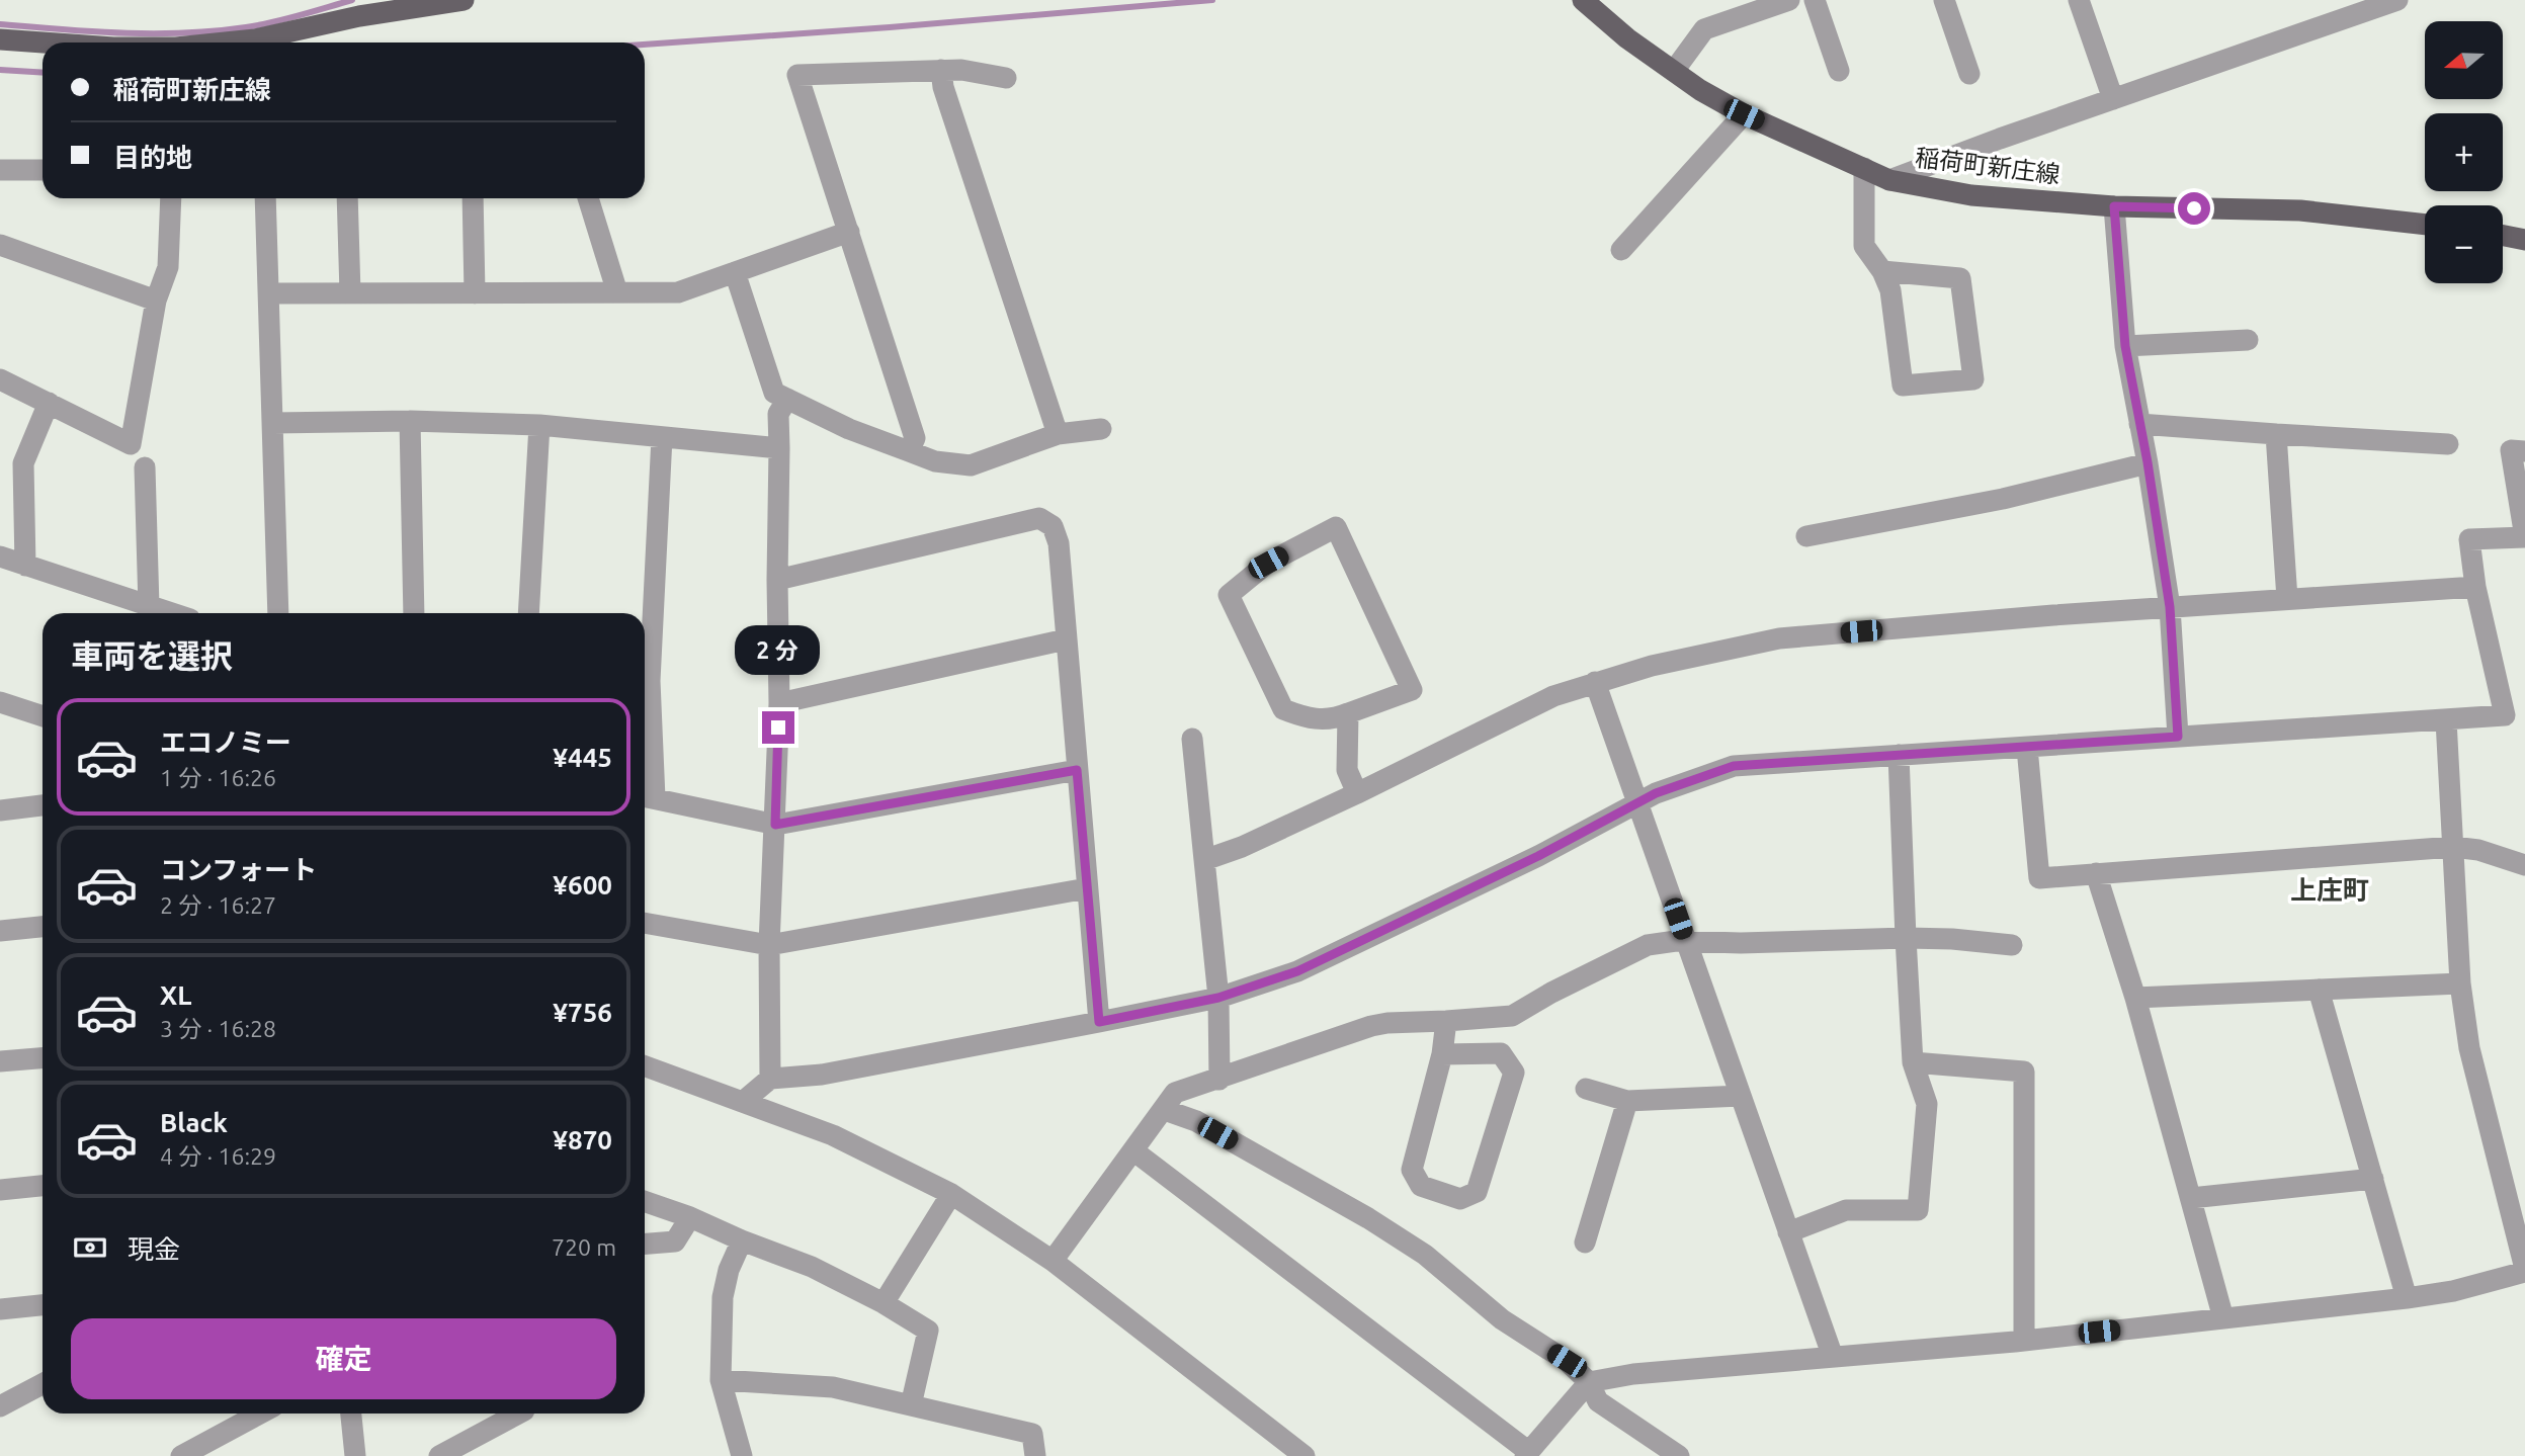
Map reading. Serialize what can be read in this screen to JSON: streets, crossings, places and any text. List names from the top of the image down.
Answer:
{
  "streets": {
    "main road": ["稲荷町新庄線"]
  },
  "districts": ["上庄町"],
  "north": "left",
  "page": {
    "map_buttons": ["+", "−"],
    "banner": ["稲荷町新庄線", "目的地"],
    "heading": "車両を選択",
    "bubble": "2 分",
    "list": [
      {
        "name": "エコノミー",
        "note": "1 分 · 16:26",
        "value": "¥445"
      },
      {
        "name": "コンフォート",
        "note": "2 分 · 16:27",
        "value": "¥600"
      },
      {
        "name": "XL",
        "note": "3 分 · 16:28",
        "value": "¥756"
      },
      {
        "name": "Black",
        "note": "4 分 · 16:29",
        "value": "¥870"
      }
    ],
    "pay": ["現金", "720 m"],
    "buttons": "確定"
  }
}
